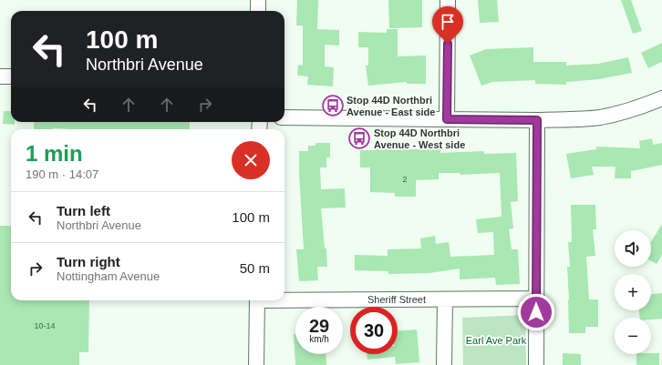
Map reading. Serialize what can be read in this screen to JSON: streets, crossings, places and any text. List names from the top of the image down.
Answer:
{
  "streets": {
    "street": ["Sheriff Street"]
  },
  "parks": ["Earl Ave Park"],
  "places": {
    "bus stop": ["Stop 44D Northbri Avenue - East side", "Stop 44D Northbri Avenue - West side"]
  },
  "house_numbers": ["2", "10-14"],
  "page": {
    "turn": ["100 m", "Northbri Avenue"],
    "heading": ["1 min", "190 m · 14:07"],
    "list": [
      {
        "name": "Turn left",
        "note": "Northbri Avenue",
        "value": "100 m"
      },
      {
        "name": "Turn right",
        "note": "Nottingham Avenue",
        "value": "50 m"
      }
    ],
    "map_buttons": ["+", "−"],
    "speed": "29 km/h",
    "limit": "30"
  }
}
